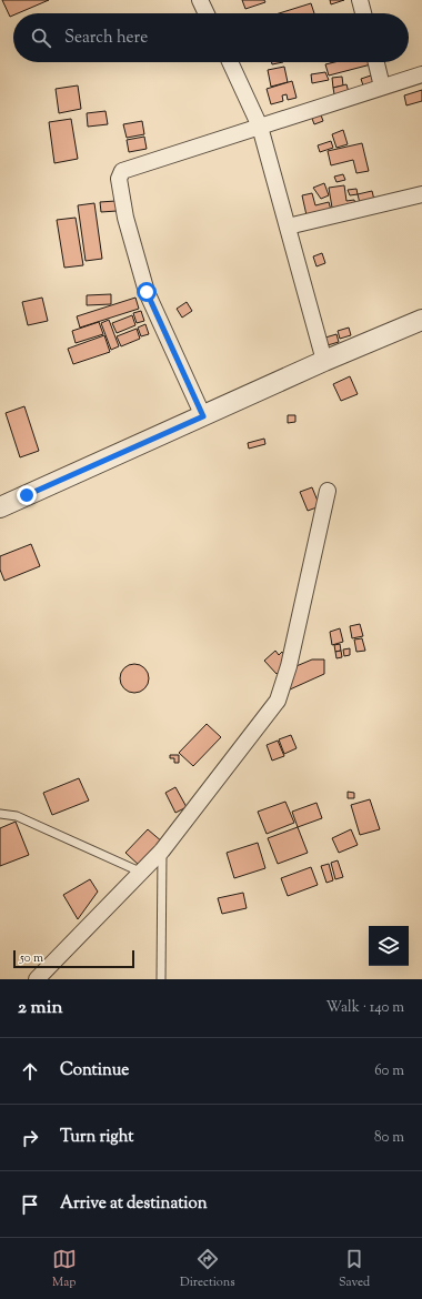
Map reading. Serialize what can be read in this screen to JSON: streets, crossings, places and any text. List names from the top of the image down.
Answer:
{
  "scale_bar": "50 m",
  "page": {
    "search": "Search here",
    "scale": "50 m",
    "heading": ["2 min", "Walk · 140 m"],
    "list": [
      ["Continue", "60 m"],
      ["Turn right", "80 m"],
      "Arrive at destination"
    ],
    "nav": ["Map", "Directions", "Saved"]
  }
}
